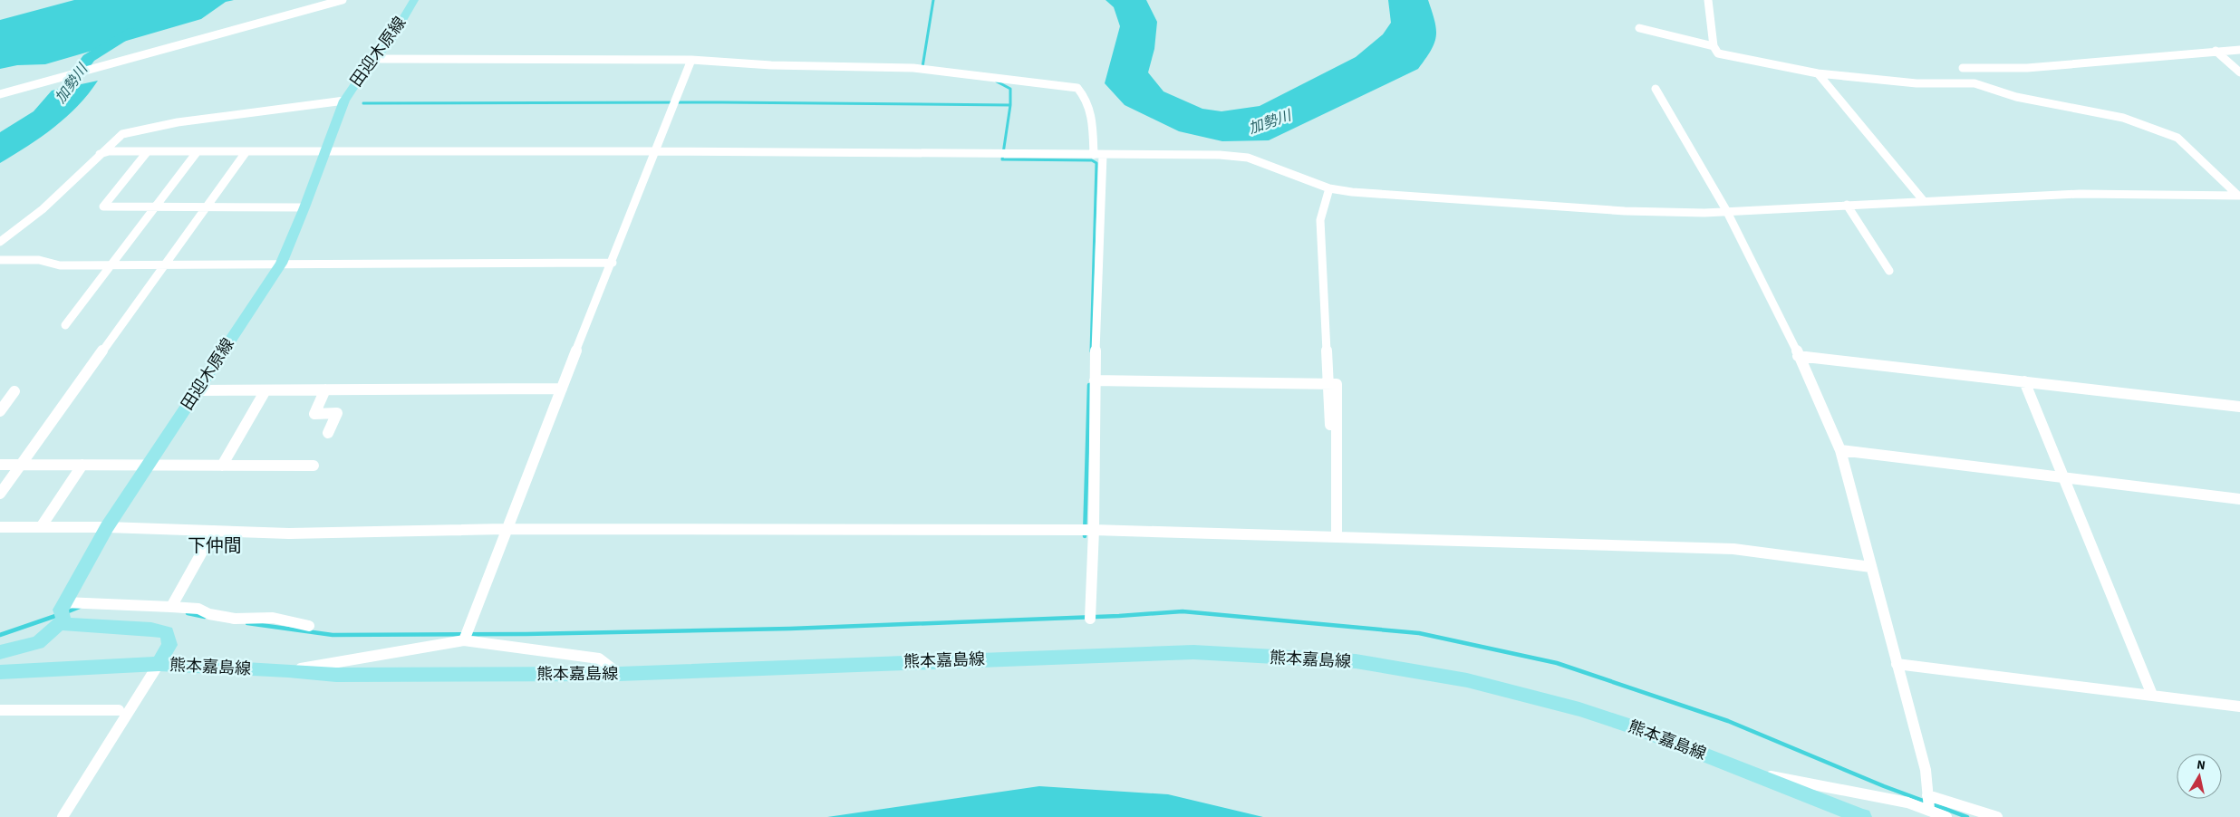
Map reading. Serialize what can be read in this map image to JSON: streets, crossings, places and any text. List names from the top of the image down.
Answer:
{
  "streets": {
    "main road": ["田迎木原線", "熊本嘉島線"]
  },
  "districts": ["下仲間"],
  "water": ["加勢川"],
  "north": "top"
}
